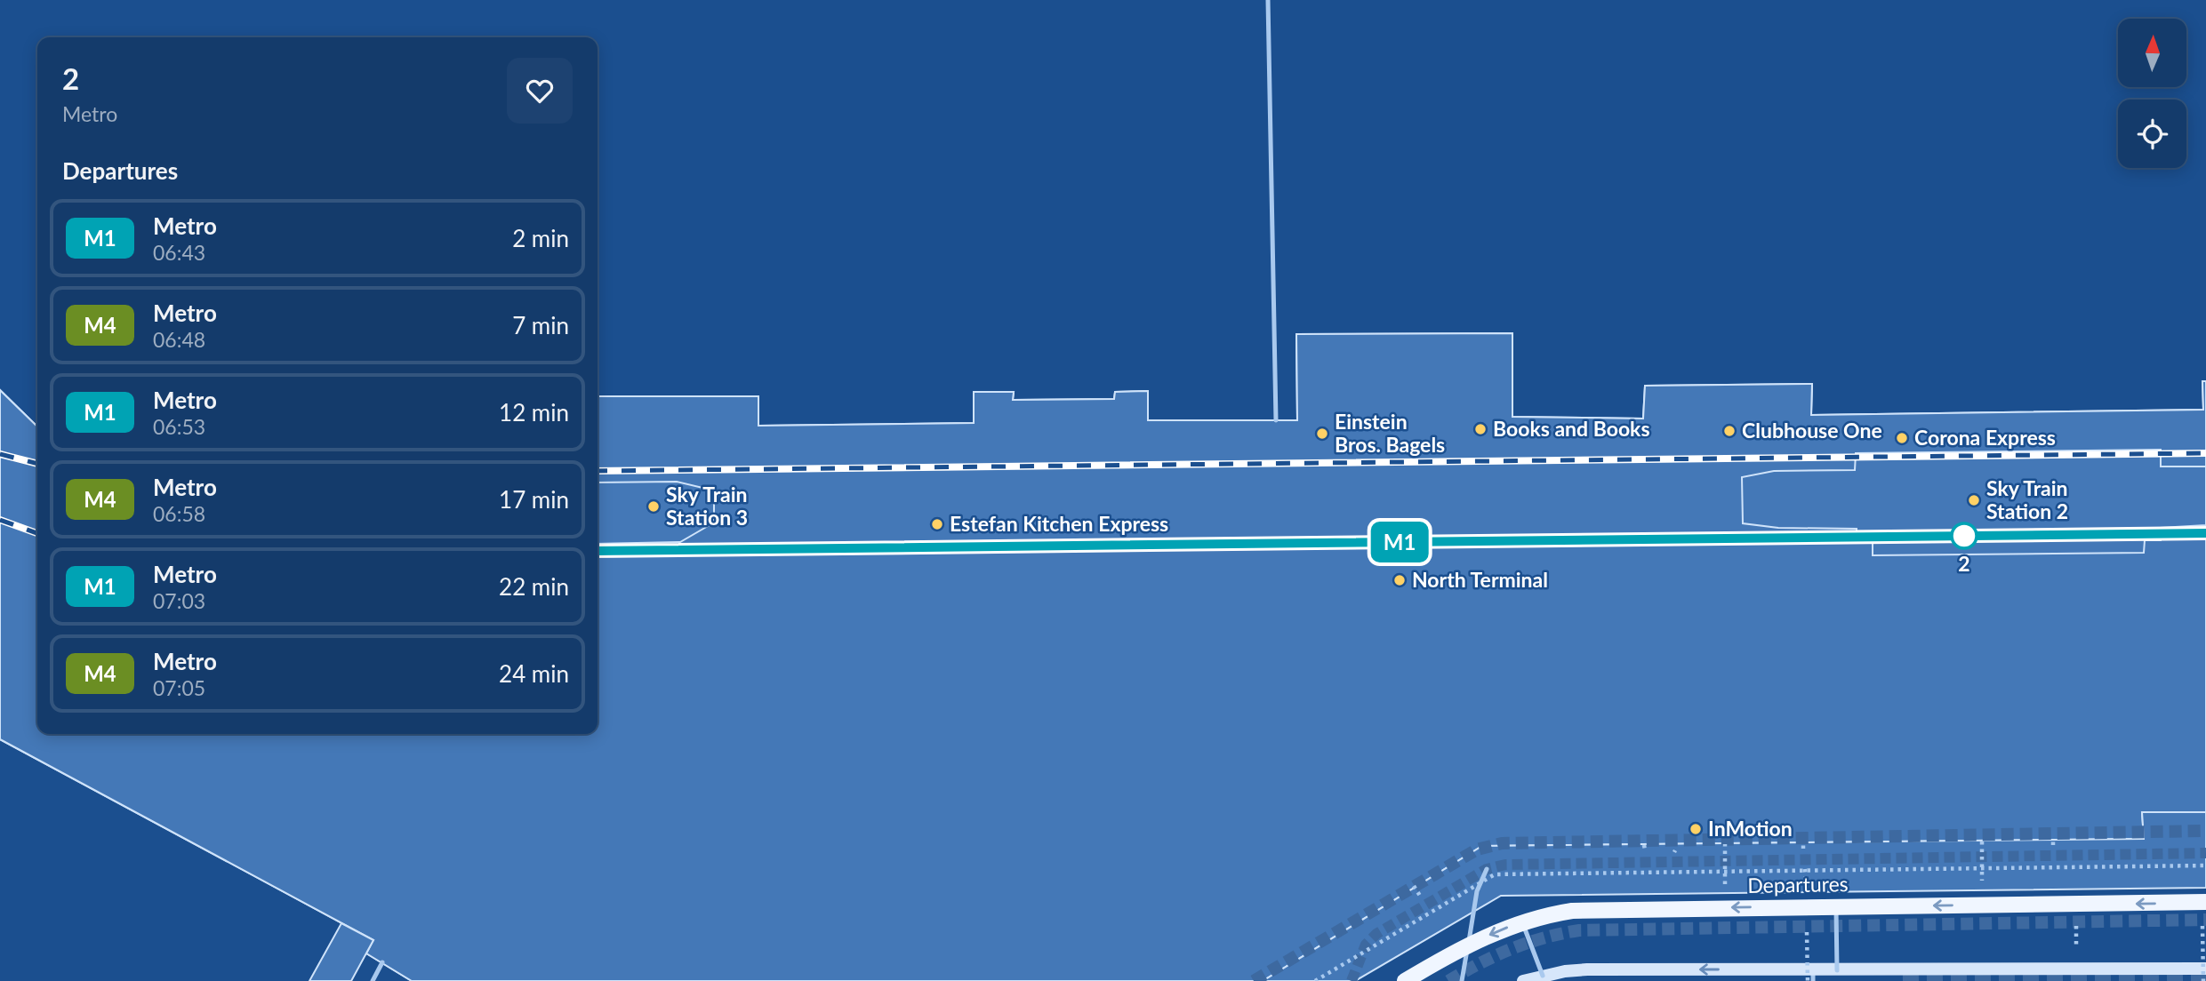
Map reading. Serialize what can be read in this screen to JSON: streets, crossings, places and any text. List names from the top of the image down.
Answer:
{
  "streets": {
    "main road": ["Departures"]
  },
  "places": [
    "Books and Books",
    "Clubhouse One",
    "Einstein Bros. Bagels",
    "Corona Express",
    "Sky Train Station 2",
    "Sky Train Station 3",
    "Estefan Kitchen Express",
    "2",
    "North Terminal",
    "InMotion"
  ],
  "lines": ["metro line M1"],
  "north": "top",
  "page": {
    "on_map": "M1",
    "heading": [
      ["2", "Metro"],
      "Departures"
    ],
    "list": [
      {
        "mark": "M1",
        "name": "Metro",
        "note": "06:43",
        "value": "2 min"
      },
      {
        "mark": "M4",
        "name": "Metro",
        "note": "06:48",
        "value": "7 min"
      },
      {
        "mark": "M1",
        "name": "Metro",
        "note": "06:53",
        "value": "12 min"
      },
      {
        "mark": "M4",
        "name": "Metro",
        "note": "06:58",
        "value": "17 min"
      },
      {
        "mark": "M1",
        "name": "Metro",
        "note": "07:03",
        "value": "22 min"
      },
      {
        "mark": "M4",
        "name": "Metro",
        "note": "07:05",
        "value": "24 min"
      }
    ]
  }
}
